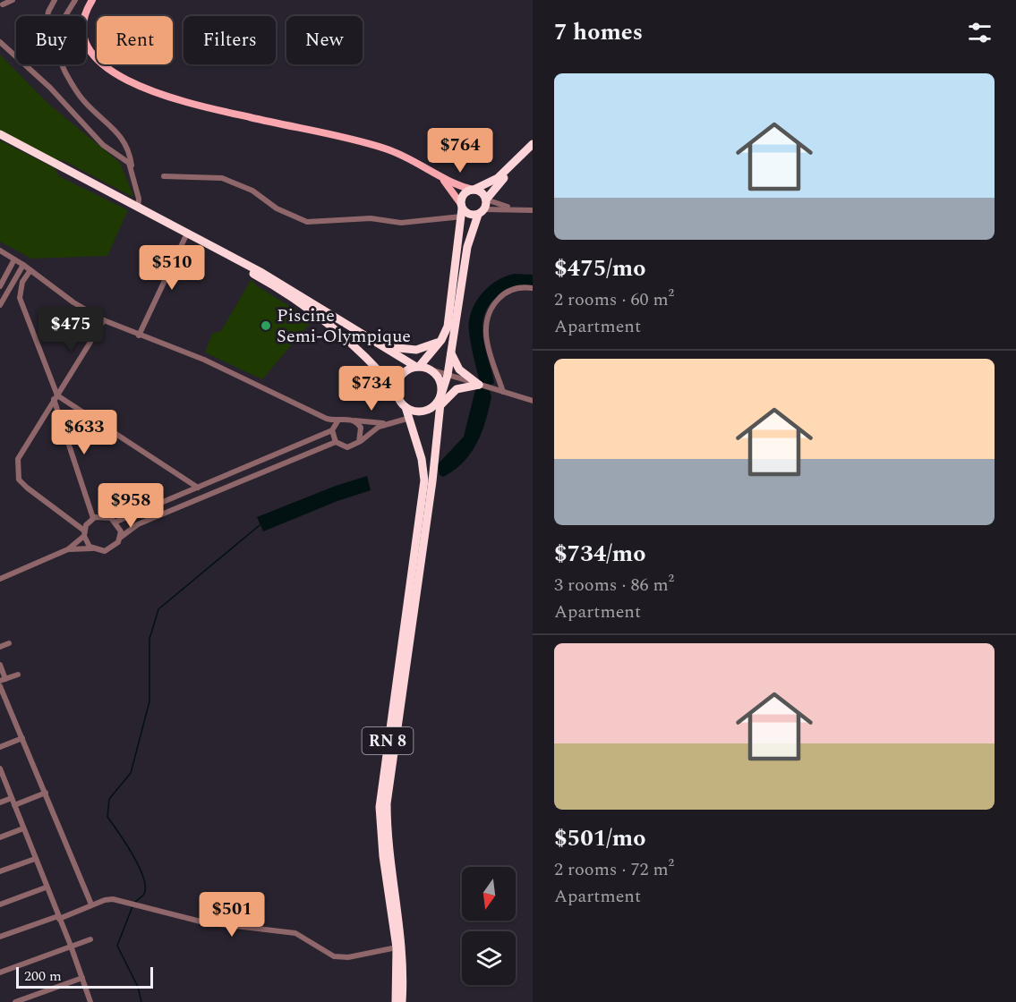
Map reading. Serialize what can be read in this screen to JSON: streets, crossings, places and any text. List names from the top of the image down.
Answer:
{
  "streets": {
    "highway": ["RN 8"]
  },
  "places": ["Piscine Semi-Olympique"],
  "scale_bar": "200 m",
  "north": "bottom",
  "page": {
    "heading": "7 homes",
    "chip": [
      "Buy",
      "Rent",
      "Filters",
      "New"
    ],
    "list": [
      {
        "name": "$475/mo",
        "note": "2 rooms · 60 m² · Apartment"
      },
      {
        "name": "$734/mo",
        "note": "3 rooms · 86 m² · Apartment"
      },
      {
        "name": "$501/mo",
        "note": "2 rooms · 72 m² · Apartment"
      }
    ],
    "price": [
      "$764",
      "$510",
      "$475",
      "$734",
      "$633",
      "$958",
      "$501"
    ],
    "scale": "200 m"
  }
}
